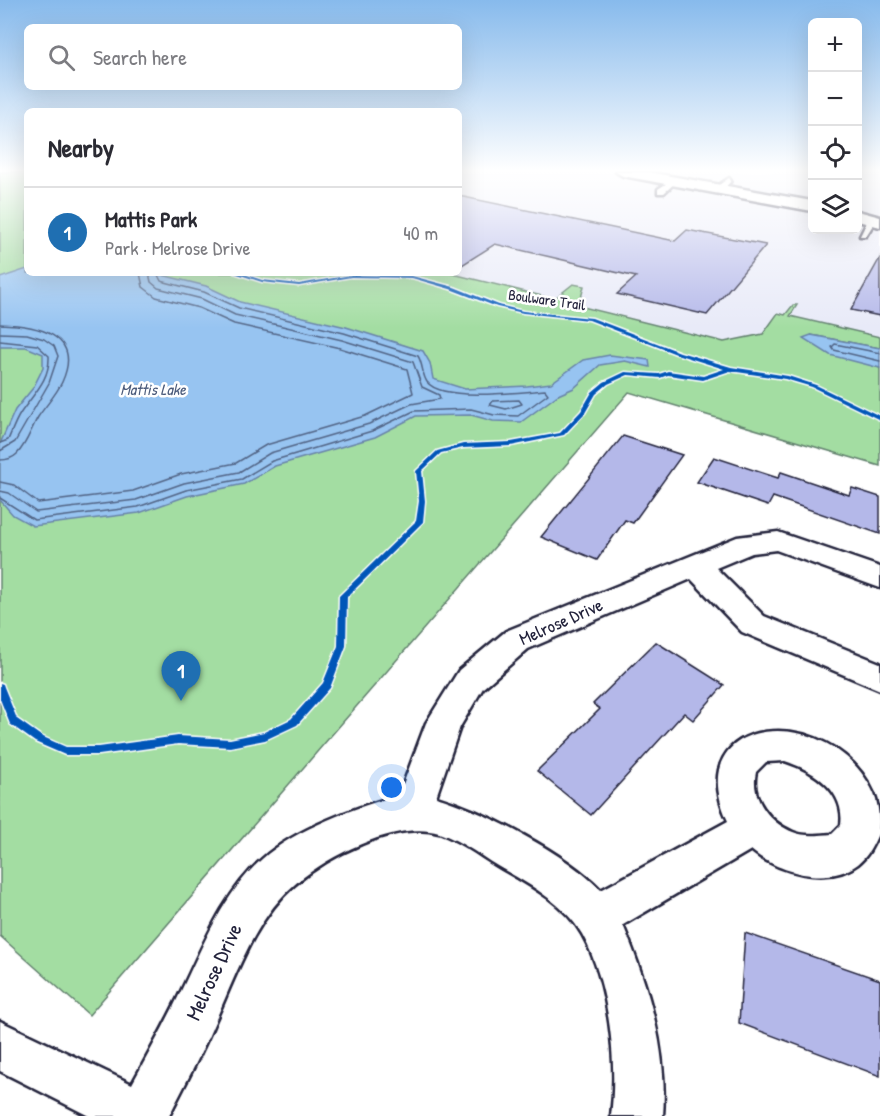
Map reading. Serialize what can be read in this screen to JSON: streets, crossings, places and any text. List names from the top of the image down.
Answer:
{
  "streets": {
    "street": ["Melrose Drive"],
    "cycle path": ["Boulware Trail"]
  },
  "water": ["Mattis Lake"],
  "page": {
    "map_buttons": ["+", "−"],
    "search": "Search here",
    "heading": "Nearby",
    "list": [
      {
        "mark": "1",
        "name": "Mattis Park",
        "note": "Park · Melrose Drive",
        "value": "40 m"
      }
    ],
    "pins": "1"
  }
}
